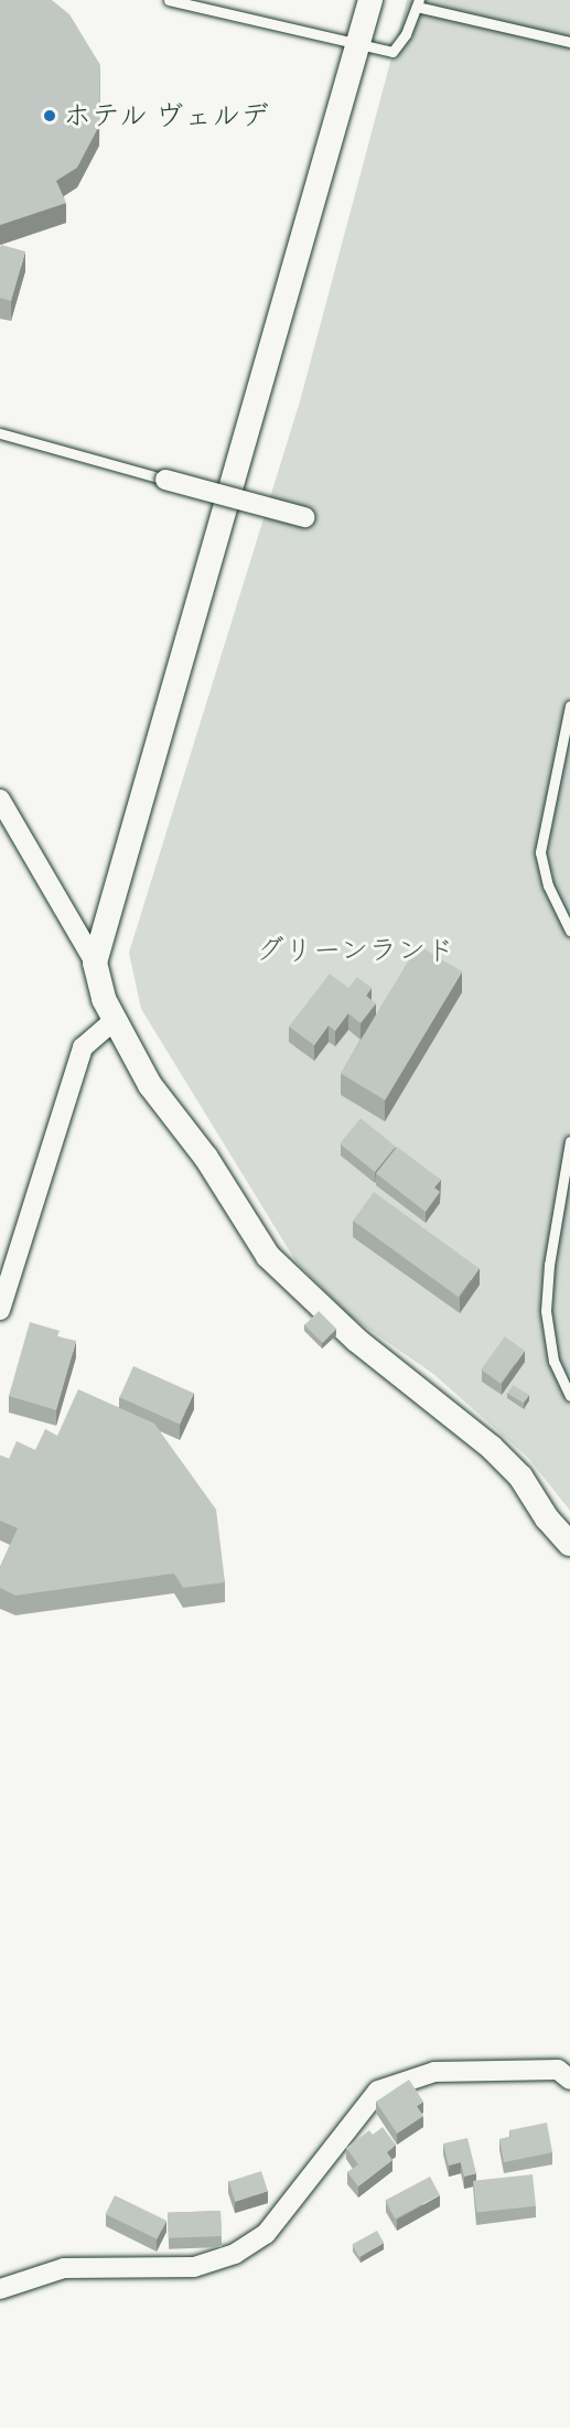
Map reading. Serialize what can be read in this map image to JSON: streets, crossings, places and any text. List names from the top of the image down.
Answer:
{
  "parks": ["グリーンランド"],
  "places": ["ホテル ヴェルデ"]
}
